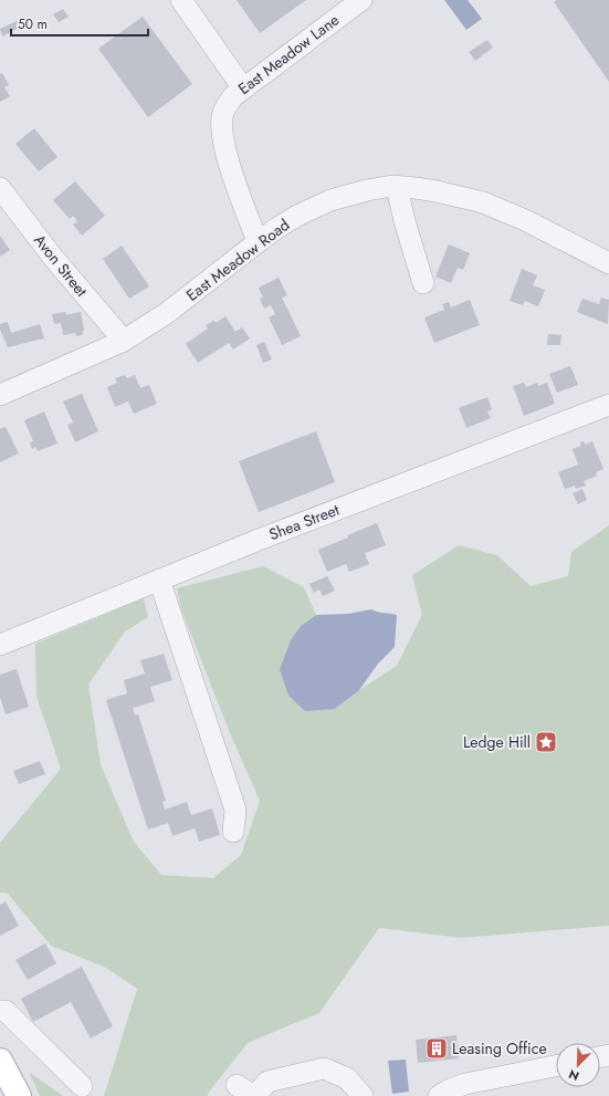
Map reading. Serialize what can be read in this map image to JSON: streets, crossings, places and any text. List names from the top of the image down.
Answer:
{
  "streets": {
    "street": [
      "East Meadow Lane",
      "East Meadow Road",
      "Avon Street",
      "Shea Street"
    ]
  },
  "crossings": [
    ["East Meadow Lane", "East Meadow Road"],
    ["East Meadow Road", "Avon Street"]
  ],
  "places": {
    "place": ["Ledge Hill"],
    "building": ["Leasing Office"]
  },
  "scale_bar": "50 m",
  "north": "bottom left"
}
